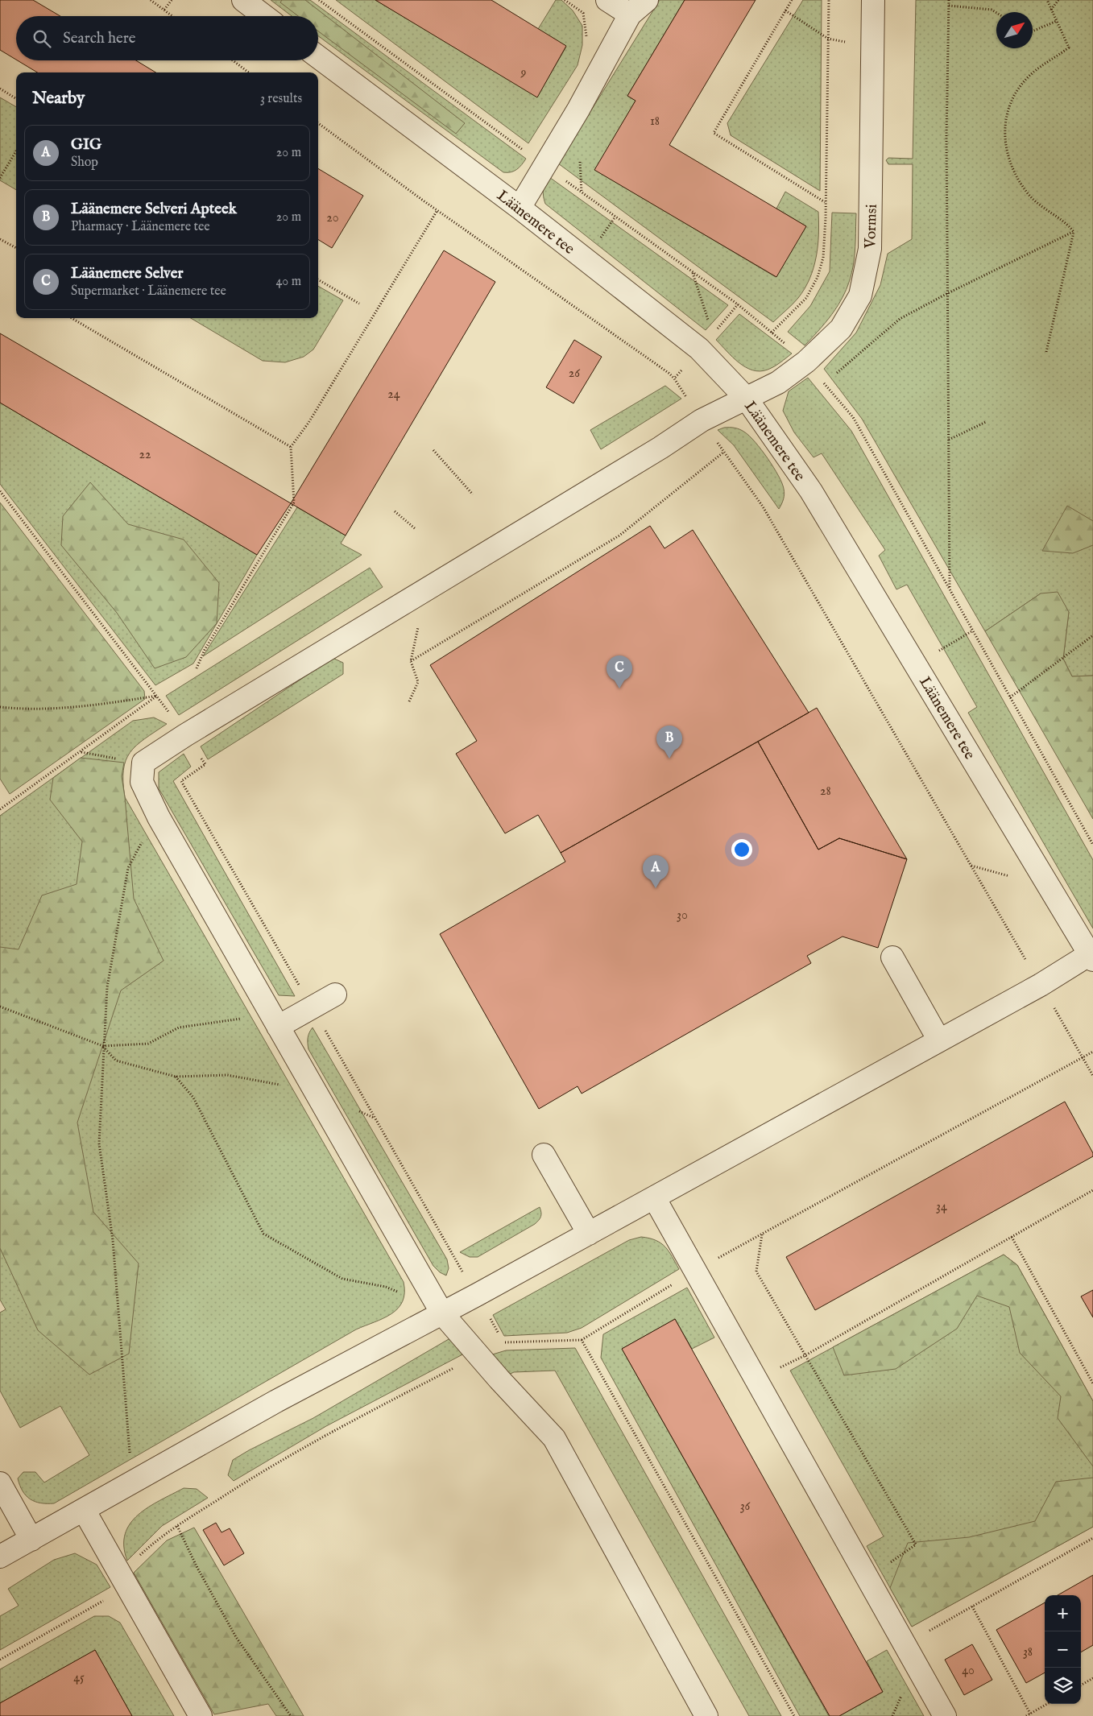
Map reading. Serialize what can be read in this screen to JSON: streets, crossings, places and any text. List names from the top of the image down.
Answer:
{
  "streets": {
    "street": ["Läänemere tee", "Vormsi"]
  },
  "crossings": [
    ["Läänemere tee", "Vormsi"]
  ],
  "house_numbers": [
    "9",
    "18",
    "20",
    "26",
    "24",
    "22",
    "28",
    "30",
    "34",
    "36",
    "38",
    "40",
    "45"
  ],
  "north": "top right",
  "page": {
    "search": "Search here",
    "heading": ["Nearby", "3 results"],
    "list": [
      {
        "mark": "A",
        "name": "GIG",
        "note": "Shop",
        "value": "20 m"
      },
      {
        "mark": "B",
        "name": "Läänemere Selveri Apteek",
        "note": "Pharmacy · Läänemere tee",
        "value": "20 m"
      },
      {
        "mark": "C",
        "name": "Läänemere Selver",
        "note": "Supermarket · Läänemere tee",
        "value": "40 m"
      }
    ],
    "pins": ["C", "B", "A"],
    "map_buttons": ["+", "−"]
  }
}
